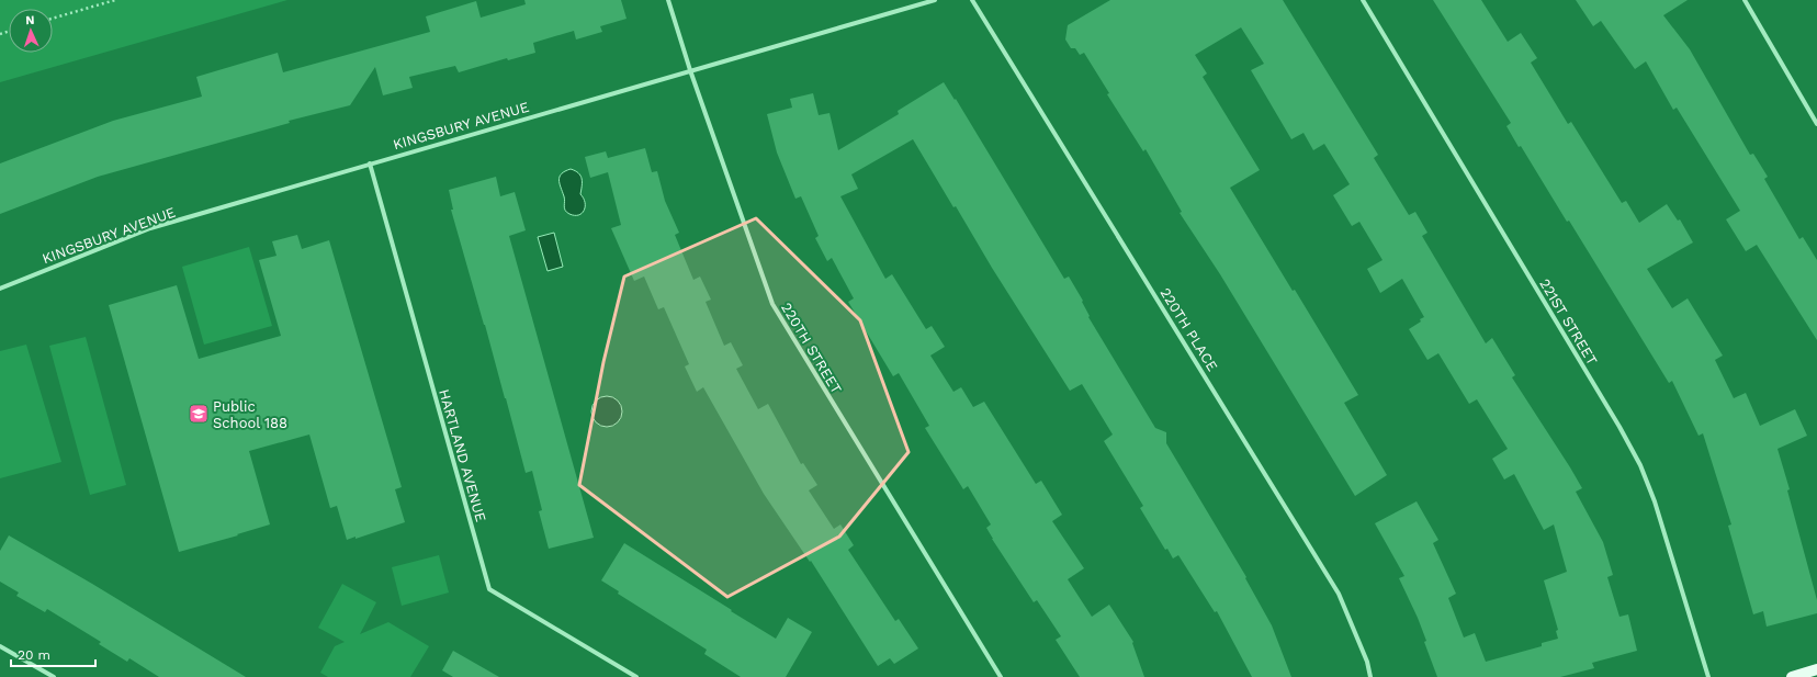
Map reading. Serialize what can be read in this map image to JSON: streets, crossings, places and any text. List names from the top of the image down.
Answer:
{
  "streets": {
    "street": [
      "KINGSBURY AVENUE",
      "221ST STREET",
      "220TH PLACE",
      "220TH STREET",
      "HARTLAND AVENUE"
    ]
  },
  "crossings": [
    ["KINGSBURY AVENUE", "220TH STREET"],
    ["KINGSBURY AVENUE", "HARTLAND AVENUE"]
  ],
  "places": {
    "school or university": ["Public School 188"]
  },
  "scale_bar": "20 m",
  "north": "top"
}
